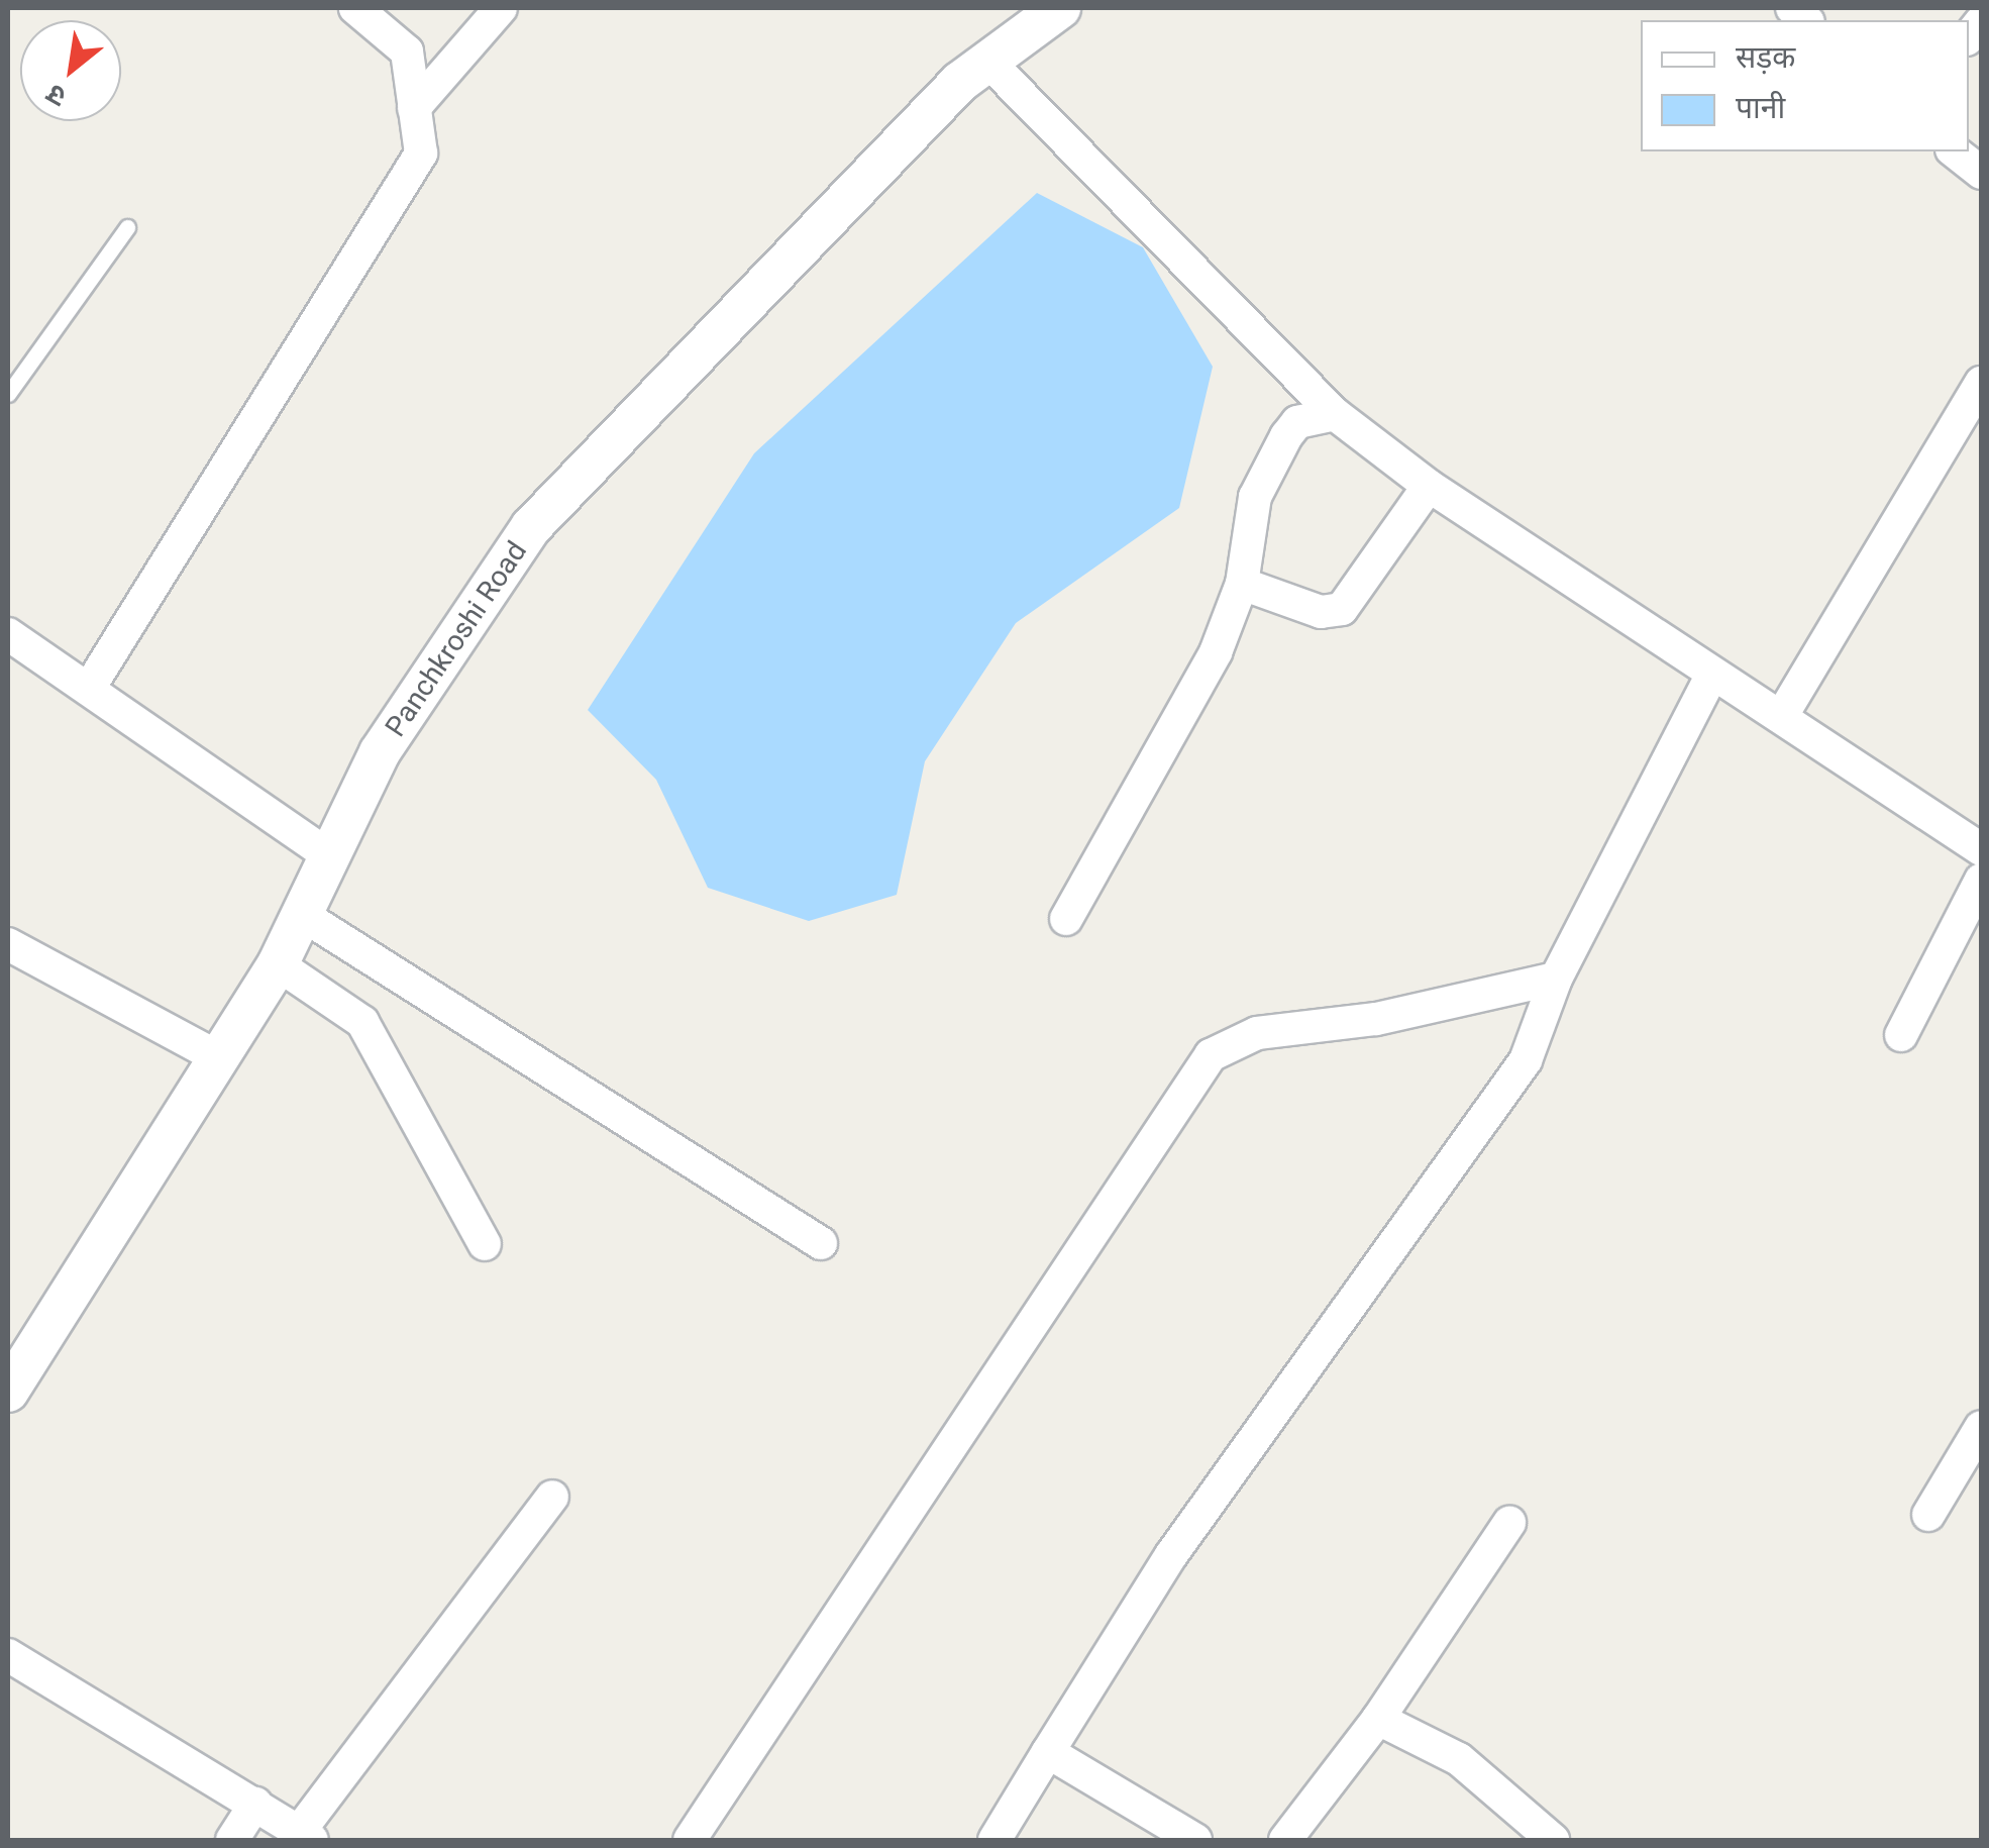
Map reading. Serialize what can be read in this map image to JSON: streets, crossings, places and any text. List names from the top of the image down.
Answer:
{
  "streets": {
    "street": ["Panchkroshi Road"]
  },
  "legend": ["सड़क", "पानी"],
  "north": "bottom left"
}
